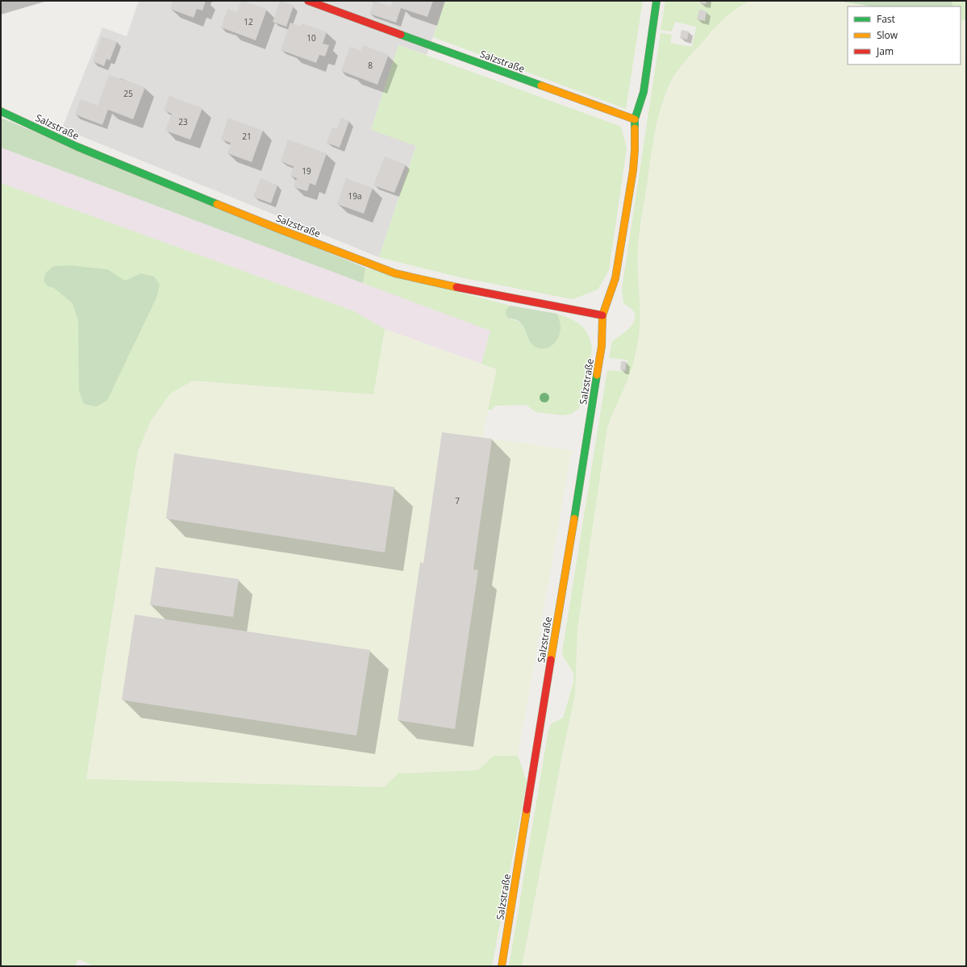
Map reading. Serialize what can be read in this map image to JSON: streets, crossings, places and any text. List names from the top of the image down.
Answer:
{
  "streets": {
    "street": ["Salzstraße"]
  },
  "house_numbers": [
    "12",
    "10",
    "8",
    "25",
    "23",
    "21",
    "19",
    "19a",
    "7"
  ],
  "legend": ["Fast", "Slow", "Jam"]
}
